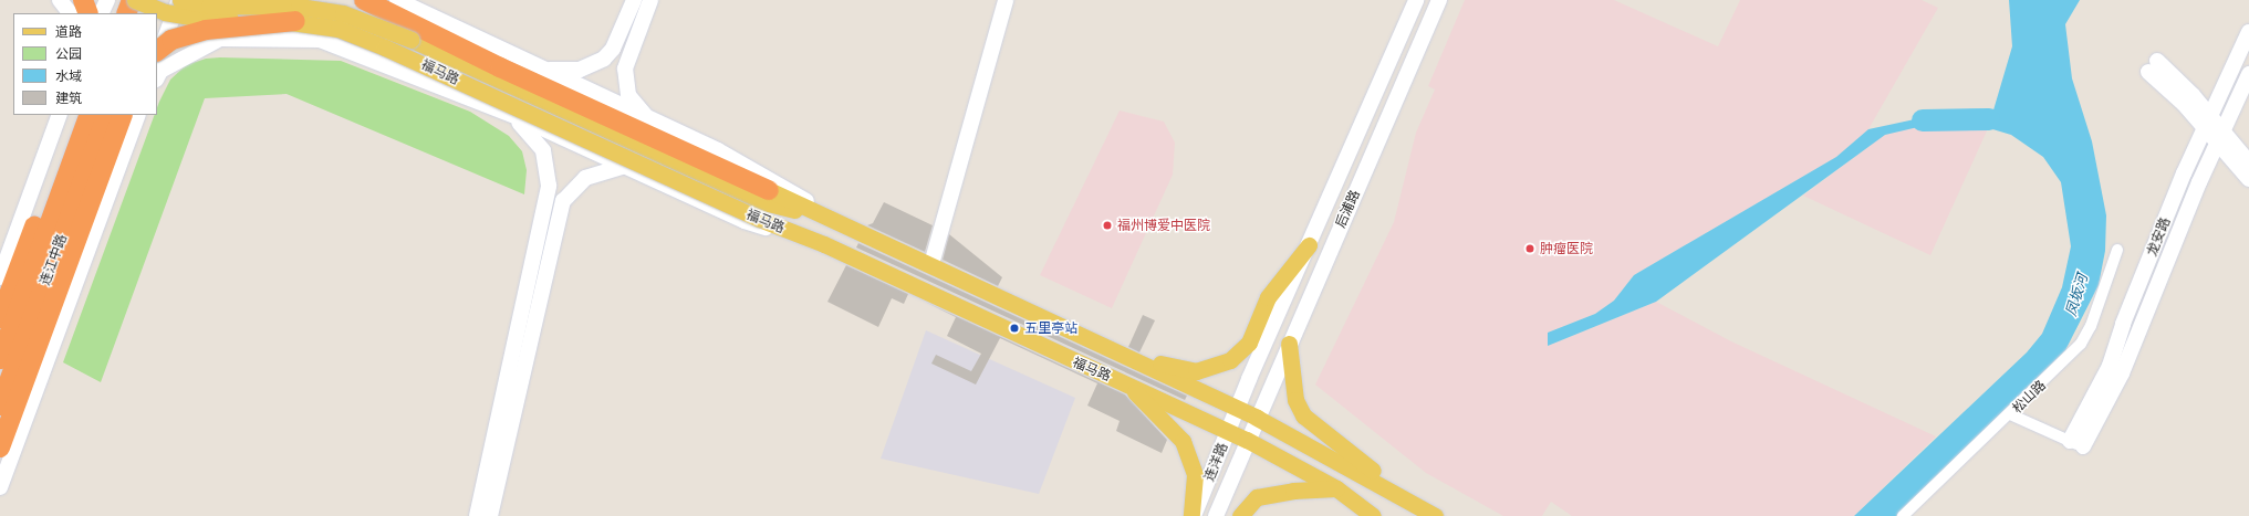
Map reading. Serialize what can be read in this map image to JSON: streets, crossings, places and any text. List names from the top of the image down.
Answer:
{
  "streets": {
    "highway": ["连江中路"],
    "main road": [
      "福马路",
      "后浦路",
      "龙安路",
      "连洋路"
    ],
    "street": ["松山路"]
  },
  "crossings": [
    ["福马路", "后浦路"],
    ["福马路", "连洋路"],
    ["后浦路", "连洋路"]
  ],
  "water": ["凤坂河"],
  "places": ["福州博爱中医院", "肿瘤医院", "五里亭站"],
  "legend": [
    "道路",
    "公园",
    "水域",
    "建筑"
  ]
}
